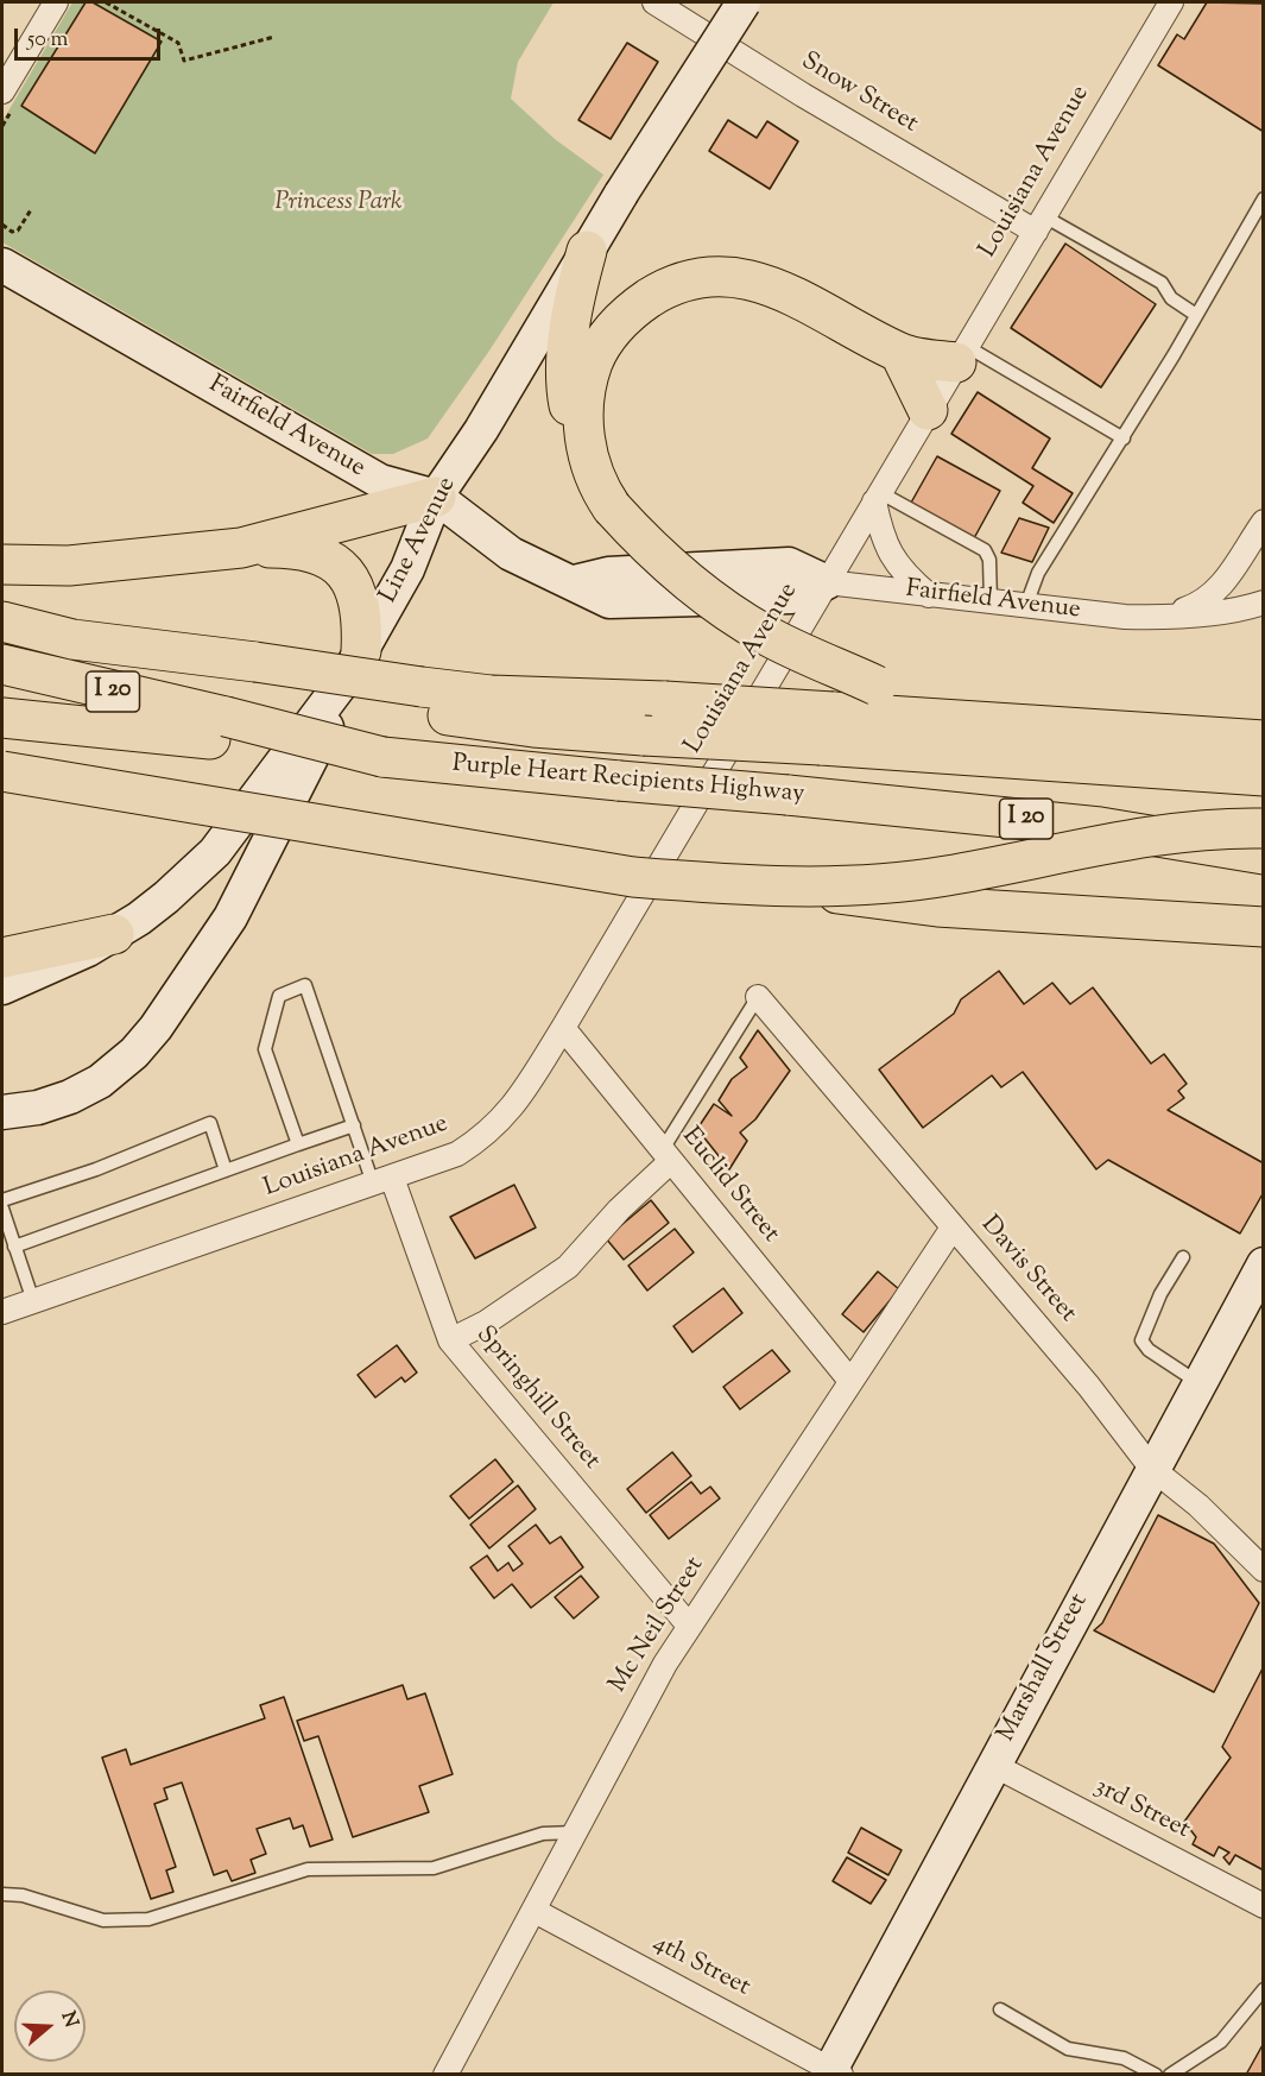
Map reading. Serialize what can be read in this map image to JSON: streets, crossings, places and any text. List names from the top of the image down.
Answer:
{
  "streets": {
    "highway": ["I 20", "Purple Heart Recipients Highway"],
    "street": [
      "Snow Street",
      "Louisiana Avenue",
      "Fairfield Avenue",
      "Line Avenue",
      "Euclid Street",
      "Davis Street",
      "Springhill Street",
      "Mc Neil Street",
      "Marshall Street",
      "3rd Street",
      "4th Street"
    ]
  },
  "crossings": [
    ["Snow Street", "Louisiana Avenue"],
    ["Louisiana Avenue", "Fairfield Avenue"],
    ["Louisiana Avenue", "Euclid Street"],
    ["Louisiana Avenue", "Springhill Street"],
    ["Fairfield Avenue", "Line Avenue"],
    ["I 20", "Purple Heart Recipients Highway"],
    ["Euclid Street", "Mc Neil Street"],
    ["Davis Street", "Mc Neil Street"],
    ["Davis Street", "Marshall Street"],
    ["Springhill Street", "Mc Neil Street"],
    ["Mc Neil Street", "4th Street"],
    ["Marshall Street", "3rd Street"],
    ["Marshall Street", "4th Street"]
  ],
  "parks": ["Princess Park"],
  "scale_bar": "50 m",
  "north": "right"
}
